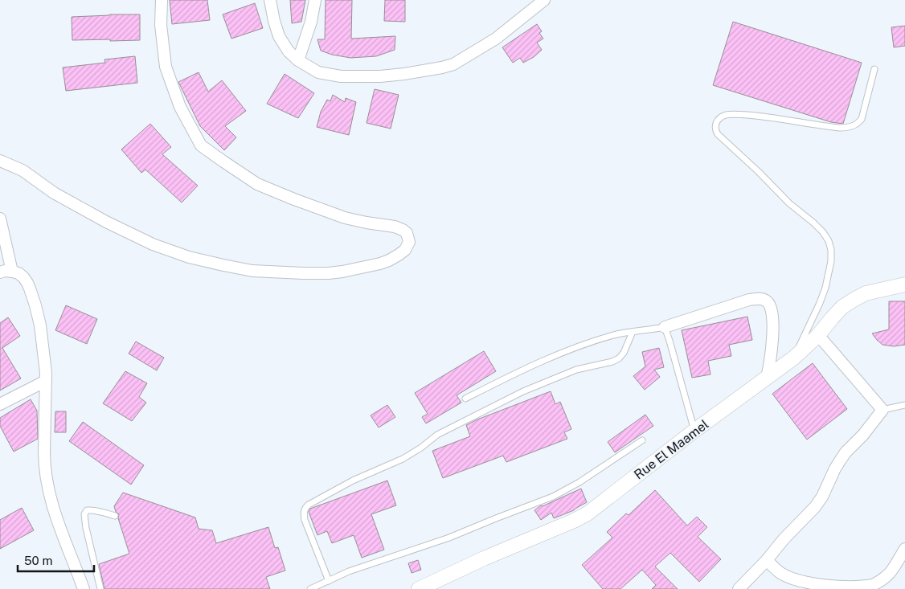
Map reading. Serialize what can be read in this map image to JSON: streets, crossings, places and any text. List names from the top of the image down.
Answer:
{
  "streets": {
    "street": ["Rue El Maamel"]
  },
  "scale_bar": "50 m"
}
